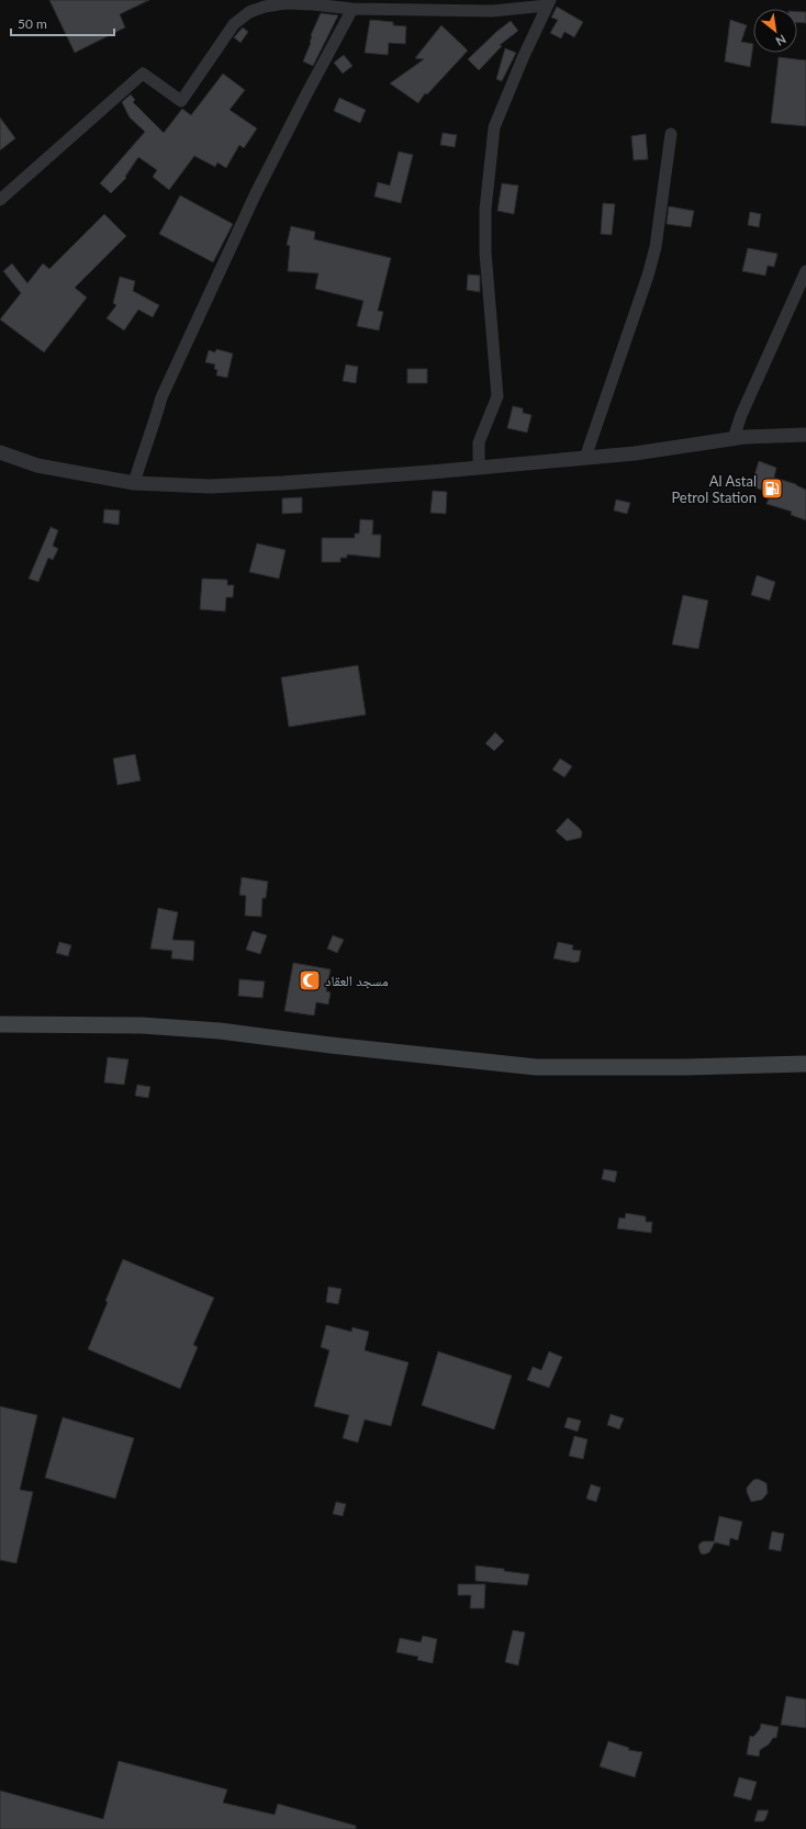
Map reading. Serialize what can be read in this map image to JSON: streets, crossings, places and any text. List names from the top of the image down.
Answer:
{
  "places": {
    "fuel station": ["Al Astal Petrol Station"],
    "mosque": ["مسجد العقاد"]
  },
  "scale_bar": "50 m",
  "north": "bottom right"
}
